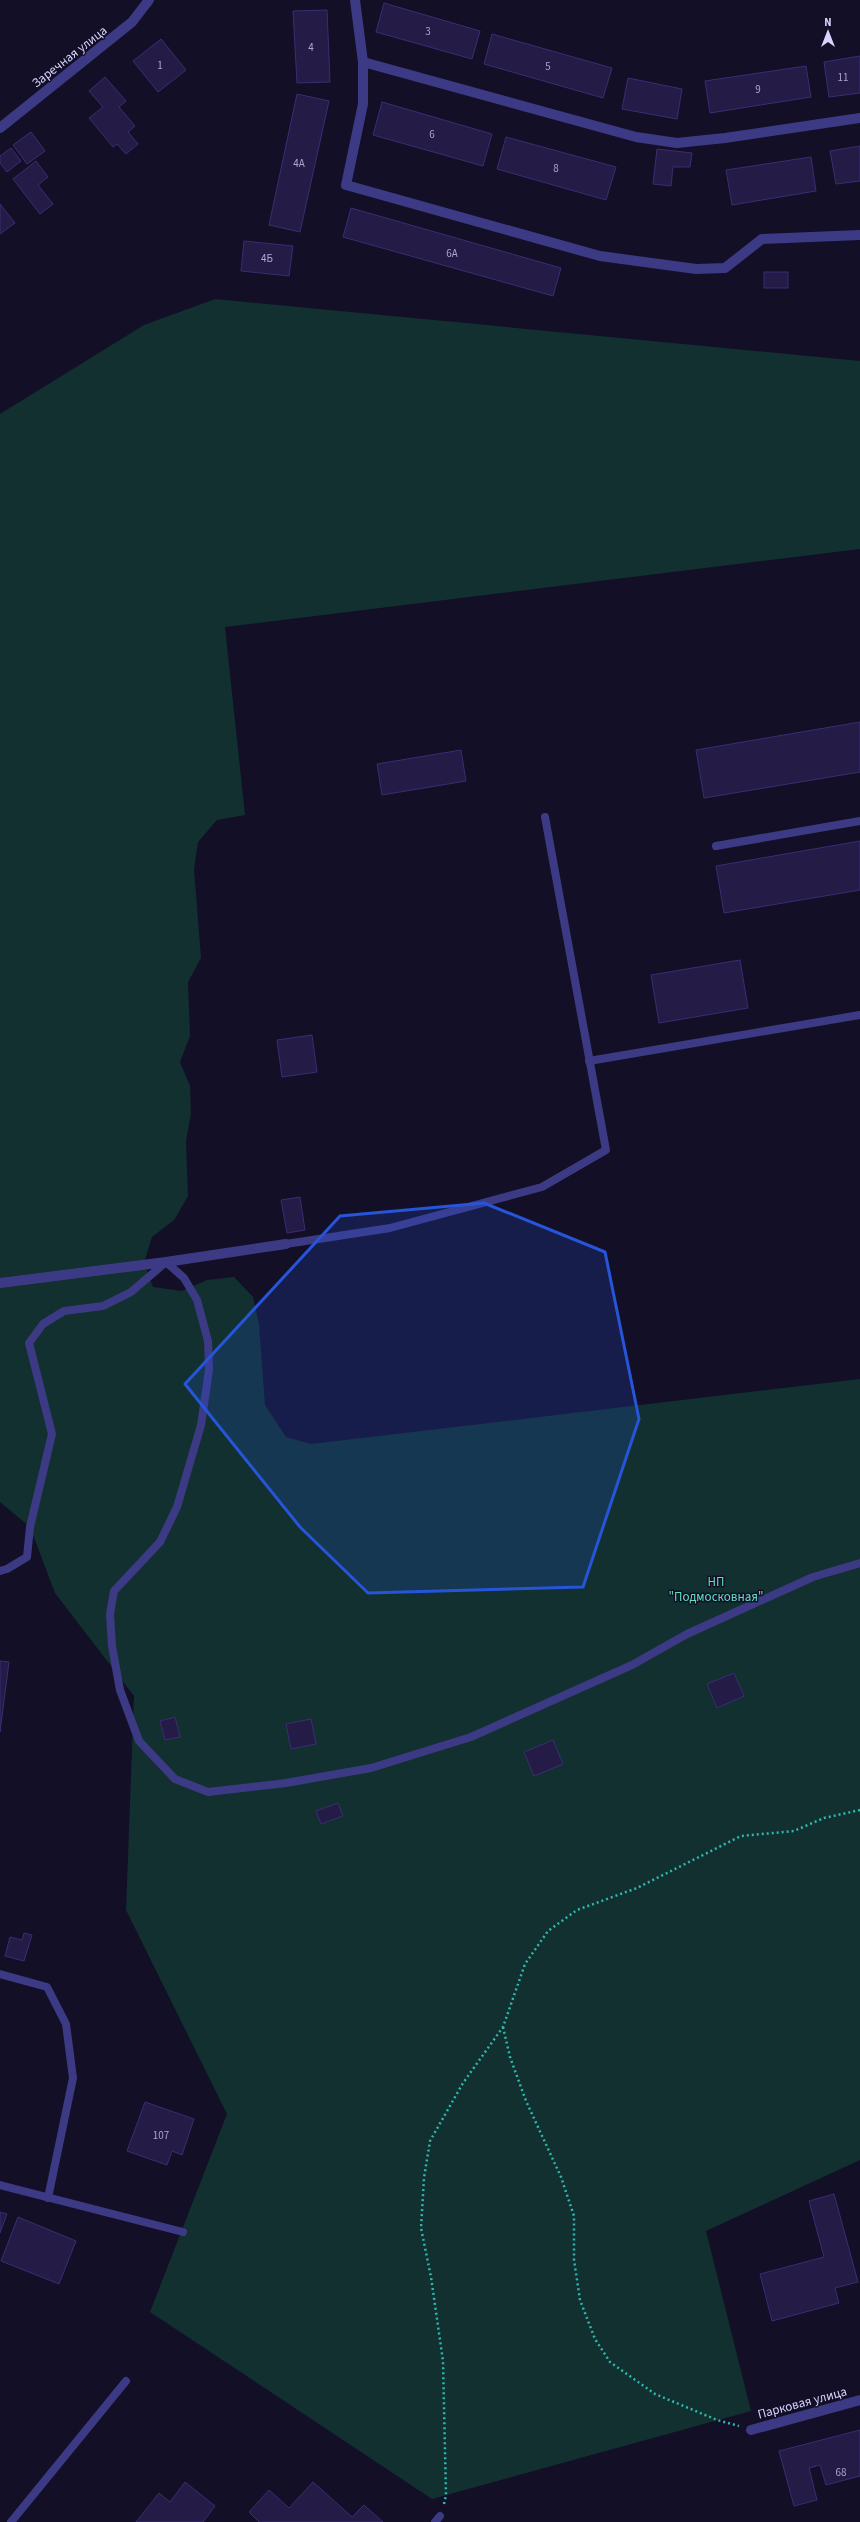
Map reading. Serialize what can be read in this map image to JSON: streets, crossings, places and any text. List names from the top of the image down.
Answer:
{
  "streets": {
    "street": ["Заречная улица", "Парковая улица"]
  },
  "parks": ["НП \"Подмосковная\""],
  "house_numbers": [
    "3",
    "4",
    "1",
    "5",
    "11",
    "9",
    "6",
    "4А",
    "8",
    "6А",
    "4Б",
    "107",
    "68"
  ],
  "north": "top"
}
